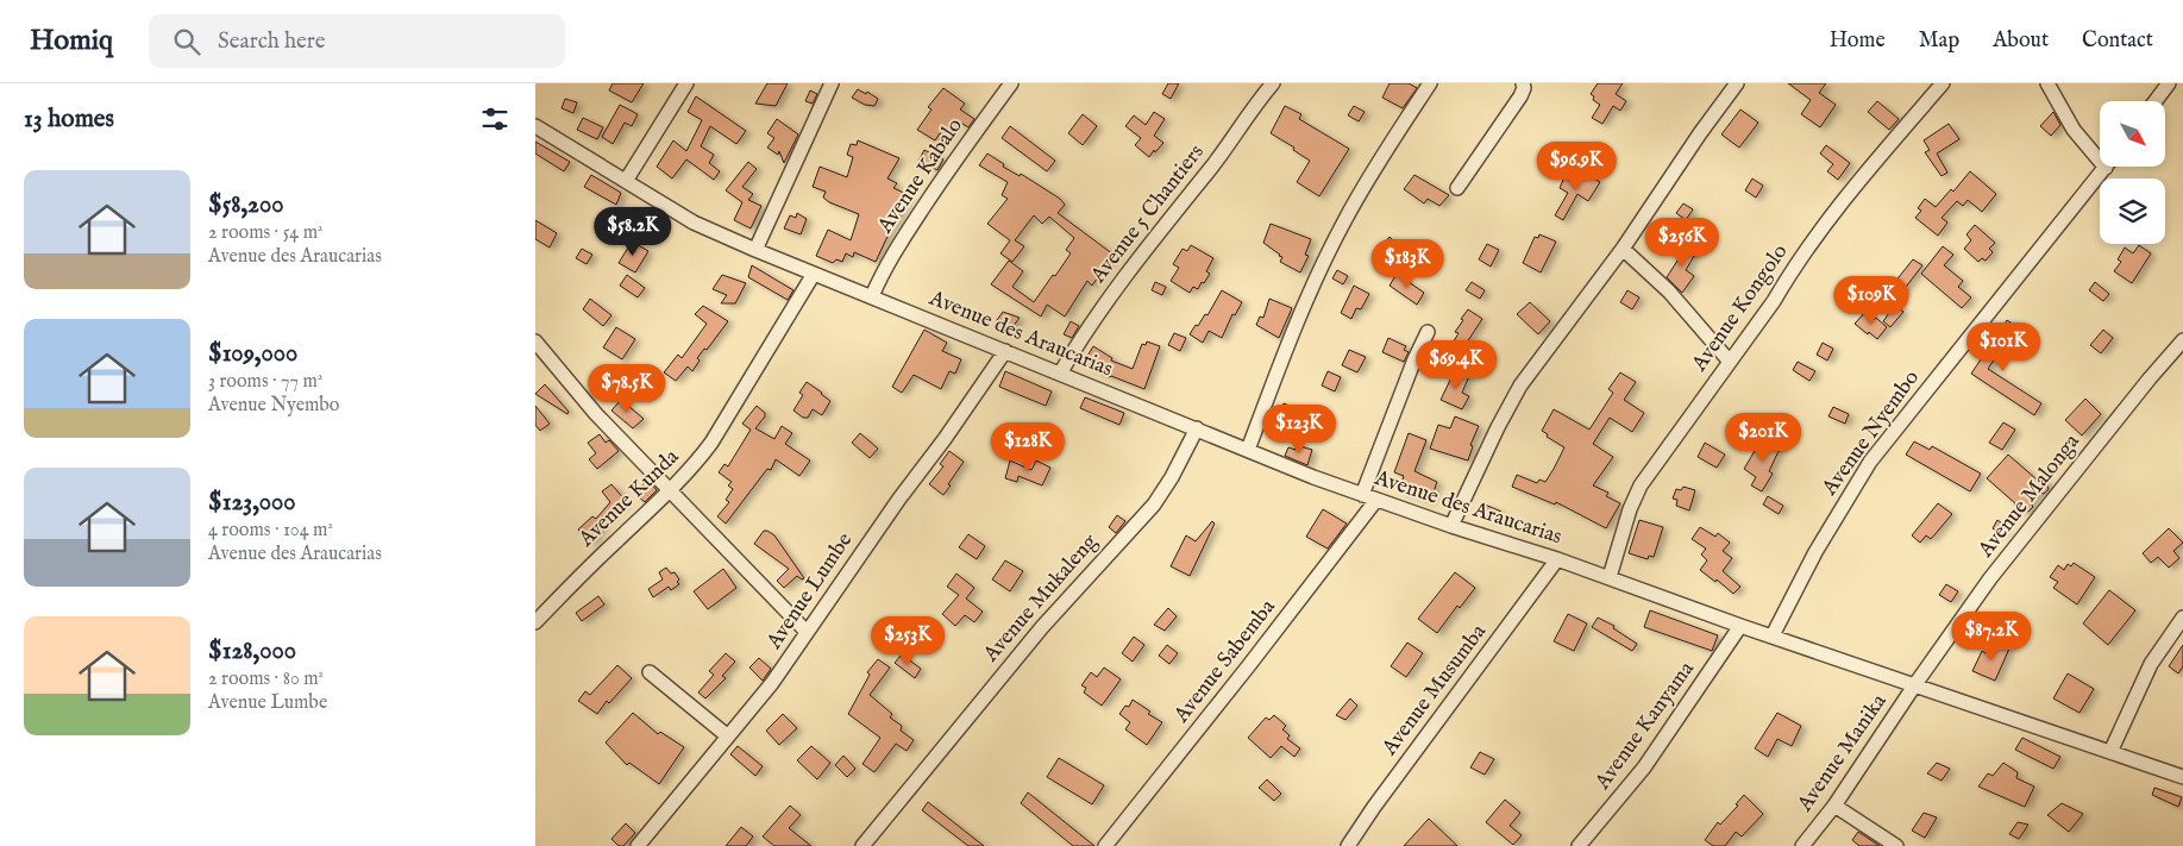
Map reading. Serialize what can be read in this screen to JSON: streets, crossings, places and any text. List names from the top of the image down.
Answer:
{
  "streets": {
    "street": [
      "Avenue Kabalo",
      "Avenue 5 Chantiers",
      "Avenue Kongolo",
      "Avenue des Araucarias",
      "Avenue Nyembo",
      "Avenue Malonga",
      "Avenue Kunda",
      "Avenue Lumbe",
      "Avenue Mukaleng",
      "Avenue Sabemba",
      "Avenue Musumba",
      "Avenue Kanyama",
      "Avenue Manika"
    ]
  },
  "crossings": [
    ["Avenue Kabalo", "Avenue des Araucarias"],
    ["Avenue 5 Chantiers", "Avenue des Araucarias"],
    ["Avenue Kongolo", "Avenue des Araucarias"],
    ["Avenue des Araucarias", "Avenue Nyembo"],
    ["Avenue des Araucarias", "Avenue Malonga"],
    ["Avenue des Araucarias", "Avenue Kunda"],
    ["Avenue des Araucarias", "Avenue Lumbe"],
    ["Avenue des Araucarias", "Avenue Mukaleng"],
    ["Avenue des Araucarias", "Avenue Sabemba"],
    ["Avenue des Araucarias", "Avenue Musumba"],
    ["Avenue des Araucarias", "Avenue Kanyama"],
    ["Avenue des Araucarias", "Avenue Manika"],
    ["Avenue Malonga", "Avenue Manika"]
  ],
  "north": "bottom right",
  "page": {
    "header": "Homiq",
    "search": "Search here",
    "nav": [
      "Home",
      "Map",
      "About",
      "Contact"
    ],
    "heading": "13 homes",
    "price": [
      "$96.9K",
      "$58.2K",
      "$256K",
      "$183K",
      "$109K",
      "$101K",
      "$69.4K",
      "$78.5K",
      "$123K",
      "$201K",
      "$128K",
      "$87.2K",
      "$253K"
    ],
    "list": [
      {
        "name": "$58,200",
        "note": "2 rooms · 54 m² · Avenue des Araucarias"
      },
      {
        "name": "$109,000",
        "note": "3 rooms · 77 m² · Avenue Nyembo"
      },
      {
        "name": "$123,000",
        "note": "4 rooms · 104 m² · Avenue des Araucarias"
      },
      {
        "name": "$128,000",
        "note": "2 rooms · 80 m² · Avenue Lumbe"
      }
    ]
  }
}
